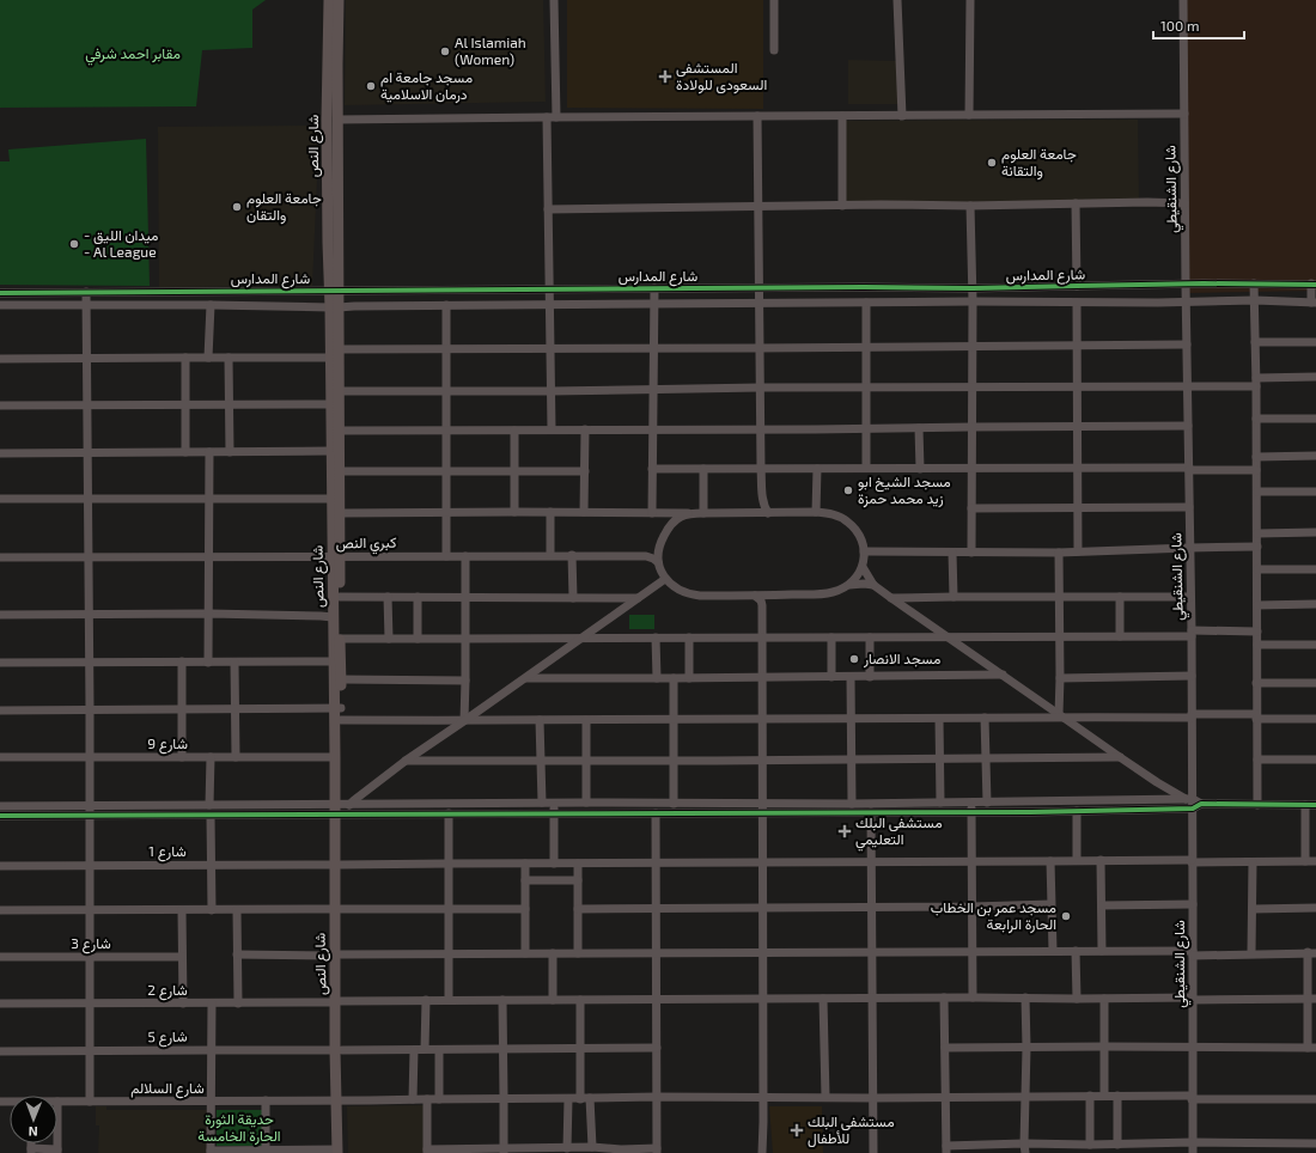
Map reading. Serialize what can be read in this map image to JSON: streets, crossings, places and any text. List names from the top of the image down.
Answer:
{
  "streets": {
    "main road": ["شارع النص"],
    "street": [
      "شارع الشنقيطي",
      "شارع المدارس",
      "كبري النص",
      "شارع 9",
      "شارع 1",
      "شارع 3",
      "شارع 2",
      "شارع 5",
      "شارع السلالم"
    ]
  },
  "crossings": [
    ["شارع النص", "شارع المدارس"],
    ["شارع النص", "كبري النص"],
    ["شارع النص", "شارع 9"],
    ["شارع النص", "شارع 1"],
    ["شارع النص", "شارع 2"],
    ["شارع النص", "شارع 5"],
    ["شارع النص", "شارع السلالم"],
    ["شارع الشنقيطي", "شارع المدارس"],
    ["شارع الشنقيطي", "شارع 1"],
    ["شارع الشنقيطي", "شارع 2"],
    ["شارع الشنقيطي", "شارع السلالم"]
  ],
  "parks": ["مقابر احمد شرفي", "حديقة الثورة الحارة الخامسة"],
  "places": {
    "other": [
      "Al Islamiah (Women)",
      "مسجد جامعة ام درمان الاسلامية",
      "جامعة العلوم والتقانة",
      "جامعة العلوم والتقان",
      "- ميدان الليق - Al League",
      "مسجد الشيخ ابو زيد محمد حمزة",
      "مسجد الانصار",
      "مسجد عمر بن الخطاب الحارة الرابعة"
    ],
    "health": ["المستشفى السعودى للولادة", "مستشفى البلك التعليمي", "مستشفى البلك للأطفال"]
  },
  "scale_bar": "100 m",
  "north": "bottom"
}
